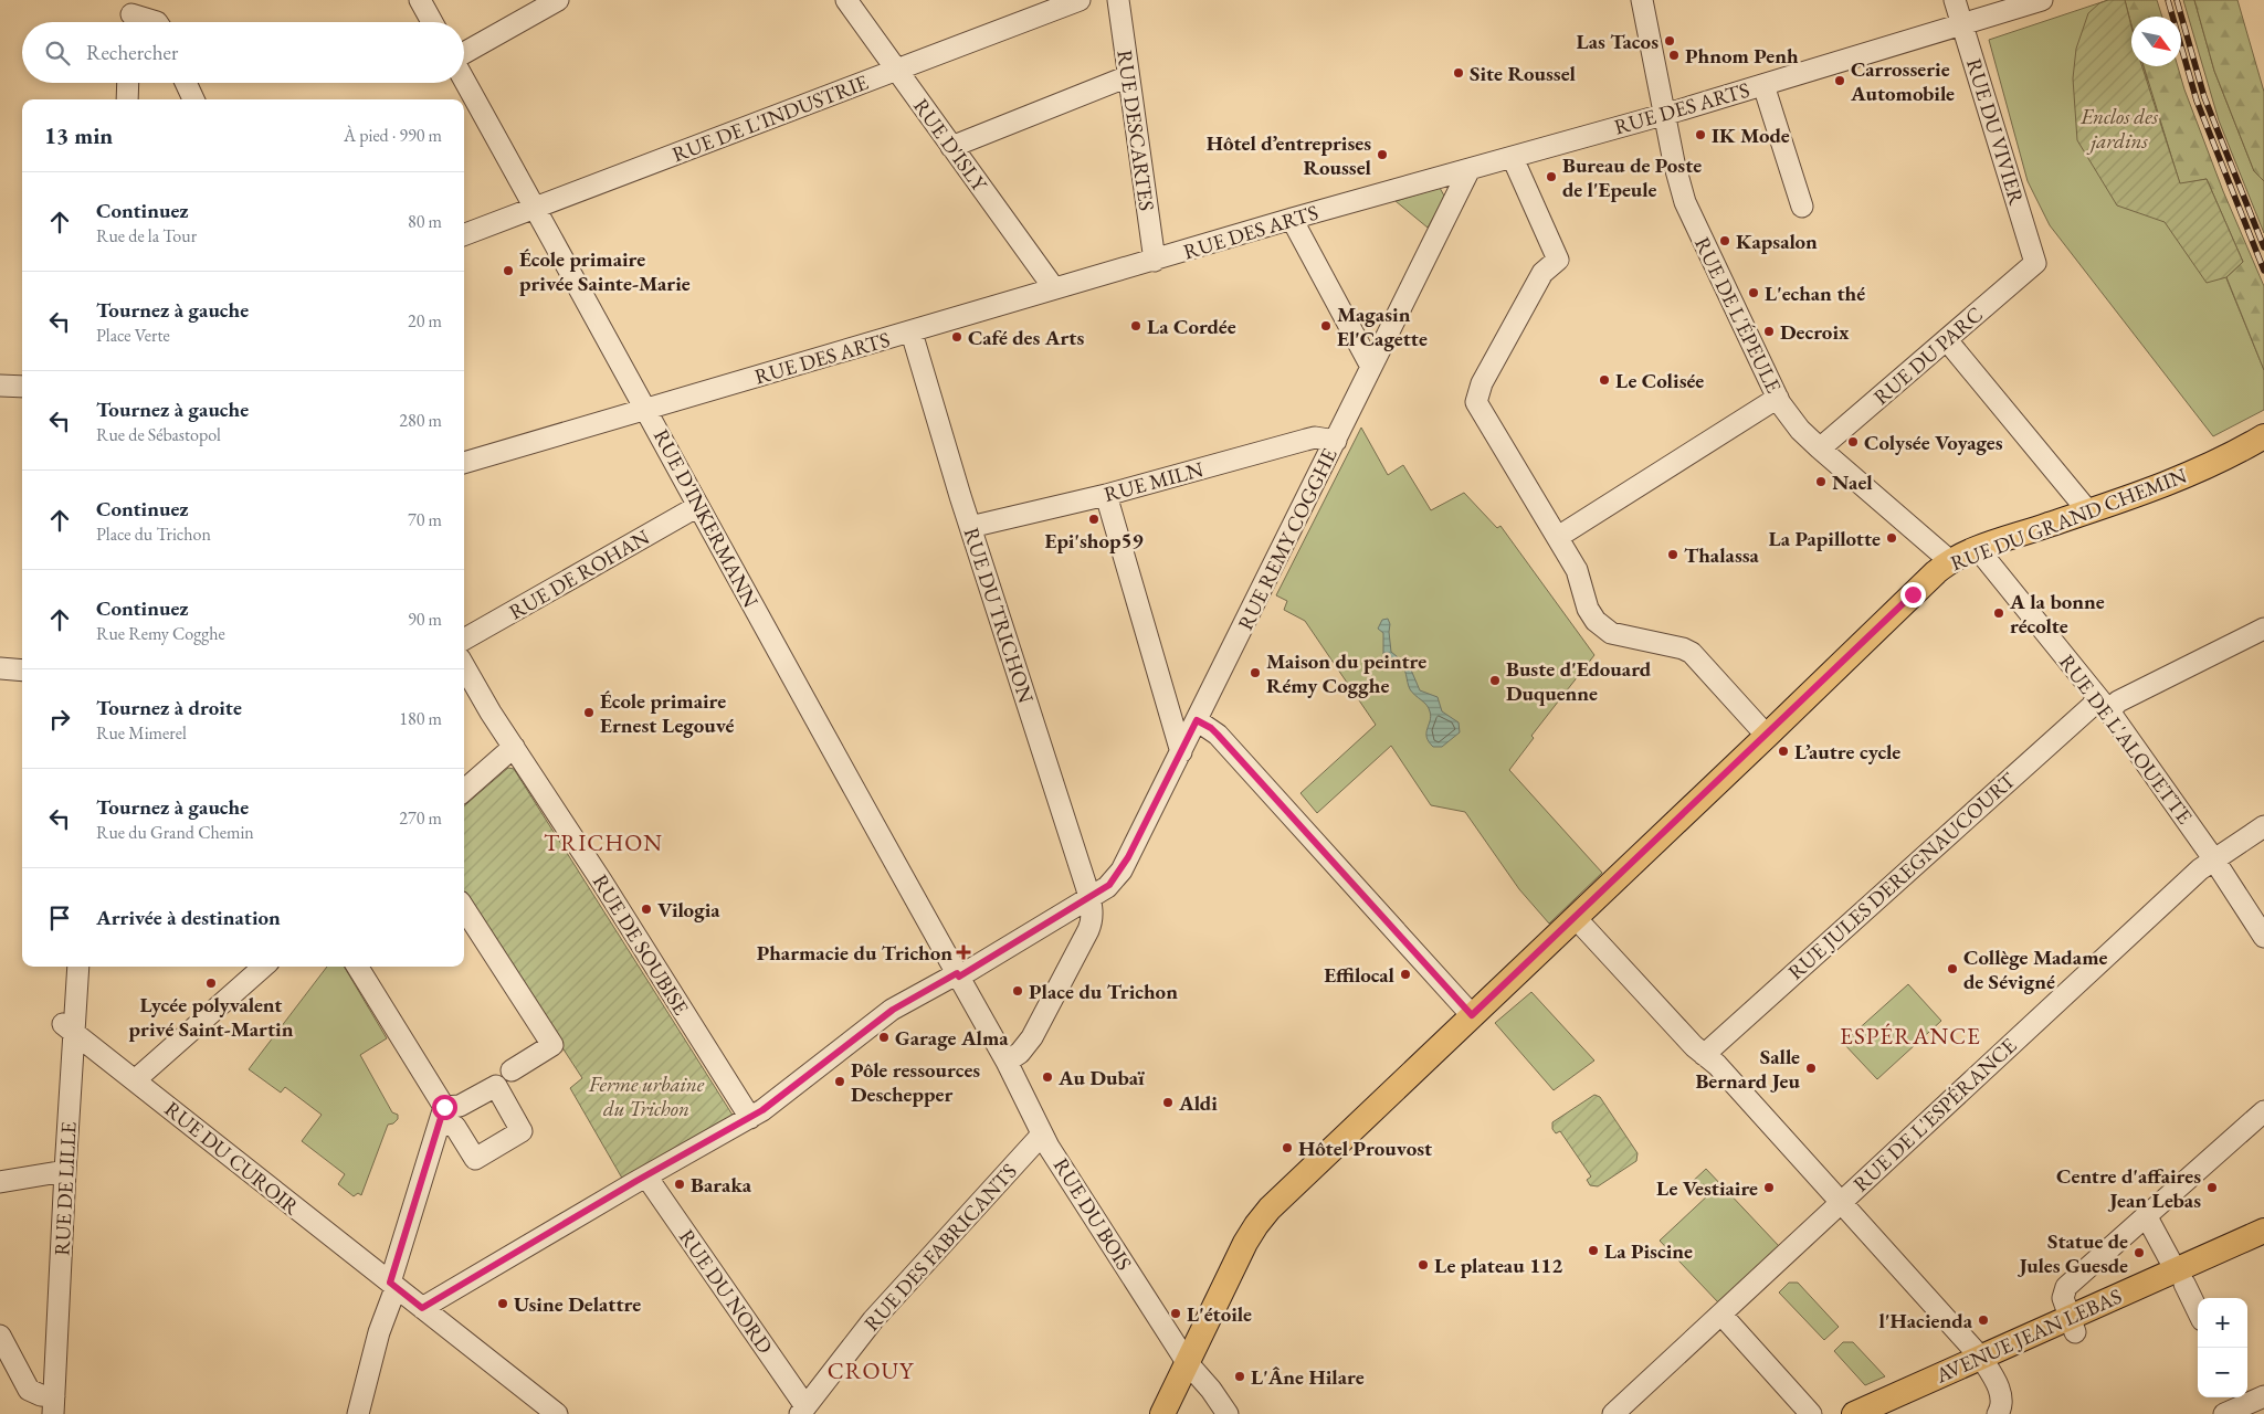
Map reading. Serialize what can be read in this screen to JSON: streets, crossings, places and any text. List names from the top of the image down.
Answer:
{
  "streets": {
    "main road": ["RUE DU GRAND CHEMIN", "AVENUE JEAN LEBAS"],
    "street": [
      "RUE DES ARTS",
      "RUE DE L'INDUSTRIE",
      "RUE DESCARTES",
      "RUE DU VIVIER",
      "RUE D'ISLY",
      "RUE DE L'ÉPEULE",
      "RUE DU PARC",
      "RUE MILN",
      "RUE D'INKERMANN",
      "RUE REMY COGGHE",
      "RUE DE ROHAN",
      "RUE DU TRICHON",
      "RUE DE L'ALOUETTE",
      "RUE JULES DEREGNAUCOURT",
      "RUE DE SOUBISE",
      "RUE DE L'ESPÉRANCE",
      "RUE DU CUROIR",
      "RUE DE LILLE",
      "RUE DU BOIS",
      "RUE DES FABRICANTS",
      "RUE DU NORD"
    ]
  },
  "crossings": [
    ["RUE DES ARTS", "RUE DESCARTES"],
    ["RUE DES ARTS", "RUE DU VIVIER"],
    ["RUE DES ARTS", "RUE D'ISLY"],
    ["RUE DES ARTS", "RUE DE L'ÉPEULE"],
    ["RUE DES ARTS", "RUE D'INKERMANN"],
    ["RUE DES ARTS", "RUE REMY COGGHE"],
    ["RUE DES ARTS", "RUE DU TRICHON"],
    ["RUE DE L'INDUSTRIE", "RUE D'ISLY"],
    ["RUE DE L'INDUSTRIE", "RUE D'INKERMANN"],
    ["RUE DU VIVIER", "RUE DU PARC"],
    ["RUE DE L'ÉPEULE", "RUE DU PARC"],
    ["RUE DE L'ÉPEULE", "RUE DU GRAND CHEMIN"],
    ["RUE MILN", "RUE REMY COGGHE"],
    ["RUE MILN", "RUE DU TRICHON"],
    ["RUE D'INKERMANN", "RUE DE ROHAN"],
    ["RUE DU GRAND CHEMIN", "RUE DE L'ALOUETTE"],
    ["RUE DU GRAND CHEMIN", "RUE DU BOIS"],
    ["RUE REMY COGGHE", "RUE DU TRICHON"],
    ["RUE DE L'ALOUETTE", "RUE JULES DEREGNAUCOURT"],
    ["RUE DE L'ALOUETTE", "RUE DE L'ESPÉRANCE"],
    ["RUE DU CUROIR", "RUE DE LILLE"],
    ["RUE DU BOIS", "RUE DES FABRICANTS"],
    ["RUE DES FABRICANTS", "RUE DU NORD"]
  ],
  "districts": ["TRICHON", "ESPÉRANCE", "CROUY"],
  "parks": ["Enclos des jardins", "Ferme urbaine du Trichon"],
  "places": {
    "other": [
      "Las Tacos",
      "Phnom Penh",
      "Site Roussel",
      "Carrosserie Automobile",
      "IK Mode",
      "Hôtel d’entreprises Roussel",
      "Bureau de Poste de l'Epeule",
      "Kapsalon",
      "École primaire privée Sainte-Marie",
      "L'echan thé",
      "La Cordée",
      "Magasin El'Cagette",
      "Decroix",
      "Café des Arts",
      "Le Colisée",
      "Colysée Voyages",
      "Nael",
      "Epi'shop59",
      "La Papillotte",
      "Thalassa",
      "A la bonne récolte",
      "Maison du peintre Rémy Cogghe",
      "Buste d'Edouard Duquenne",
      "École primaire Ernest Legouvé",
      "L’autre cycle",
      "Vilogia",
      "Collège Madame de Sévigné",
      "Effilocal",
      "Lycée polyvalent privé Saint-Martin",
      "Place du Trichon",
      "Garage Alma",
      "Salle Bernard Jeu",
      "Au Dubaï",
      "Pôle ressources Deschepper",
      "Aldi",
      "Hôtel Prouvost",
      "Baraka",
      "Le Vestiaire",
      "Centre d'affaires Jean Lebas",
      "La Piscine",
      "Statue de Jules Guesde",
      "Le plateau 112",
      "Usine Delattre",
      "L'étoile",
      "l'Hacienda",
      "L'Âne Hilare"
    ],
    "health": ["Pharmacie du Trichon"]
  },
  "north": "bottom right",
  "page": {
    "search": "Rechercher",
    "heading": ["13 min", "À pied · 990 m"],
    "list": [
      ["Continuez", "Rue de la Tour", "80 m"],
      ["Tournez à gauche", "Place Verte", "20 m"],
      ["Tournez à gauche", "Rue de Sébastopol", "280 m"],
      ["Continuez", "Place du Trichon", "70 m"],
      ["Continuez", "Rue Remy Cogghe", "90 m"],
      ["Tournez à droite", "Rue Mimerel", "180 m"],
      ["Tournez à gauche", "Rue du Grand Chemin", "270 m"],
      "Arrivée à destination"
    ],
    "map_buttons": ["+", "−"]
  }
}
